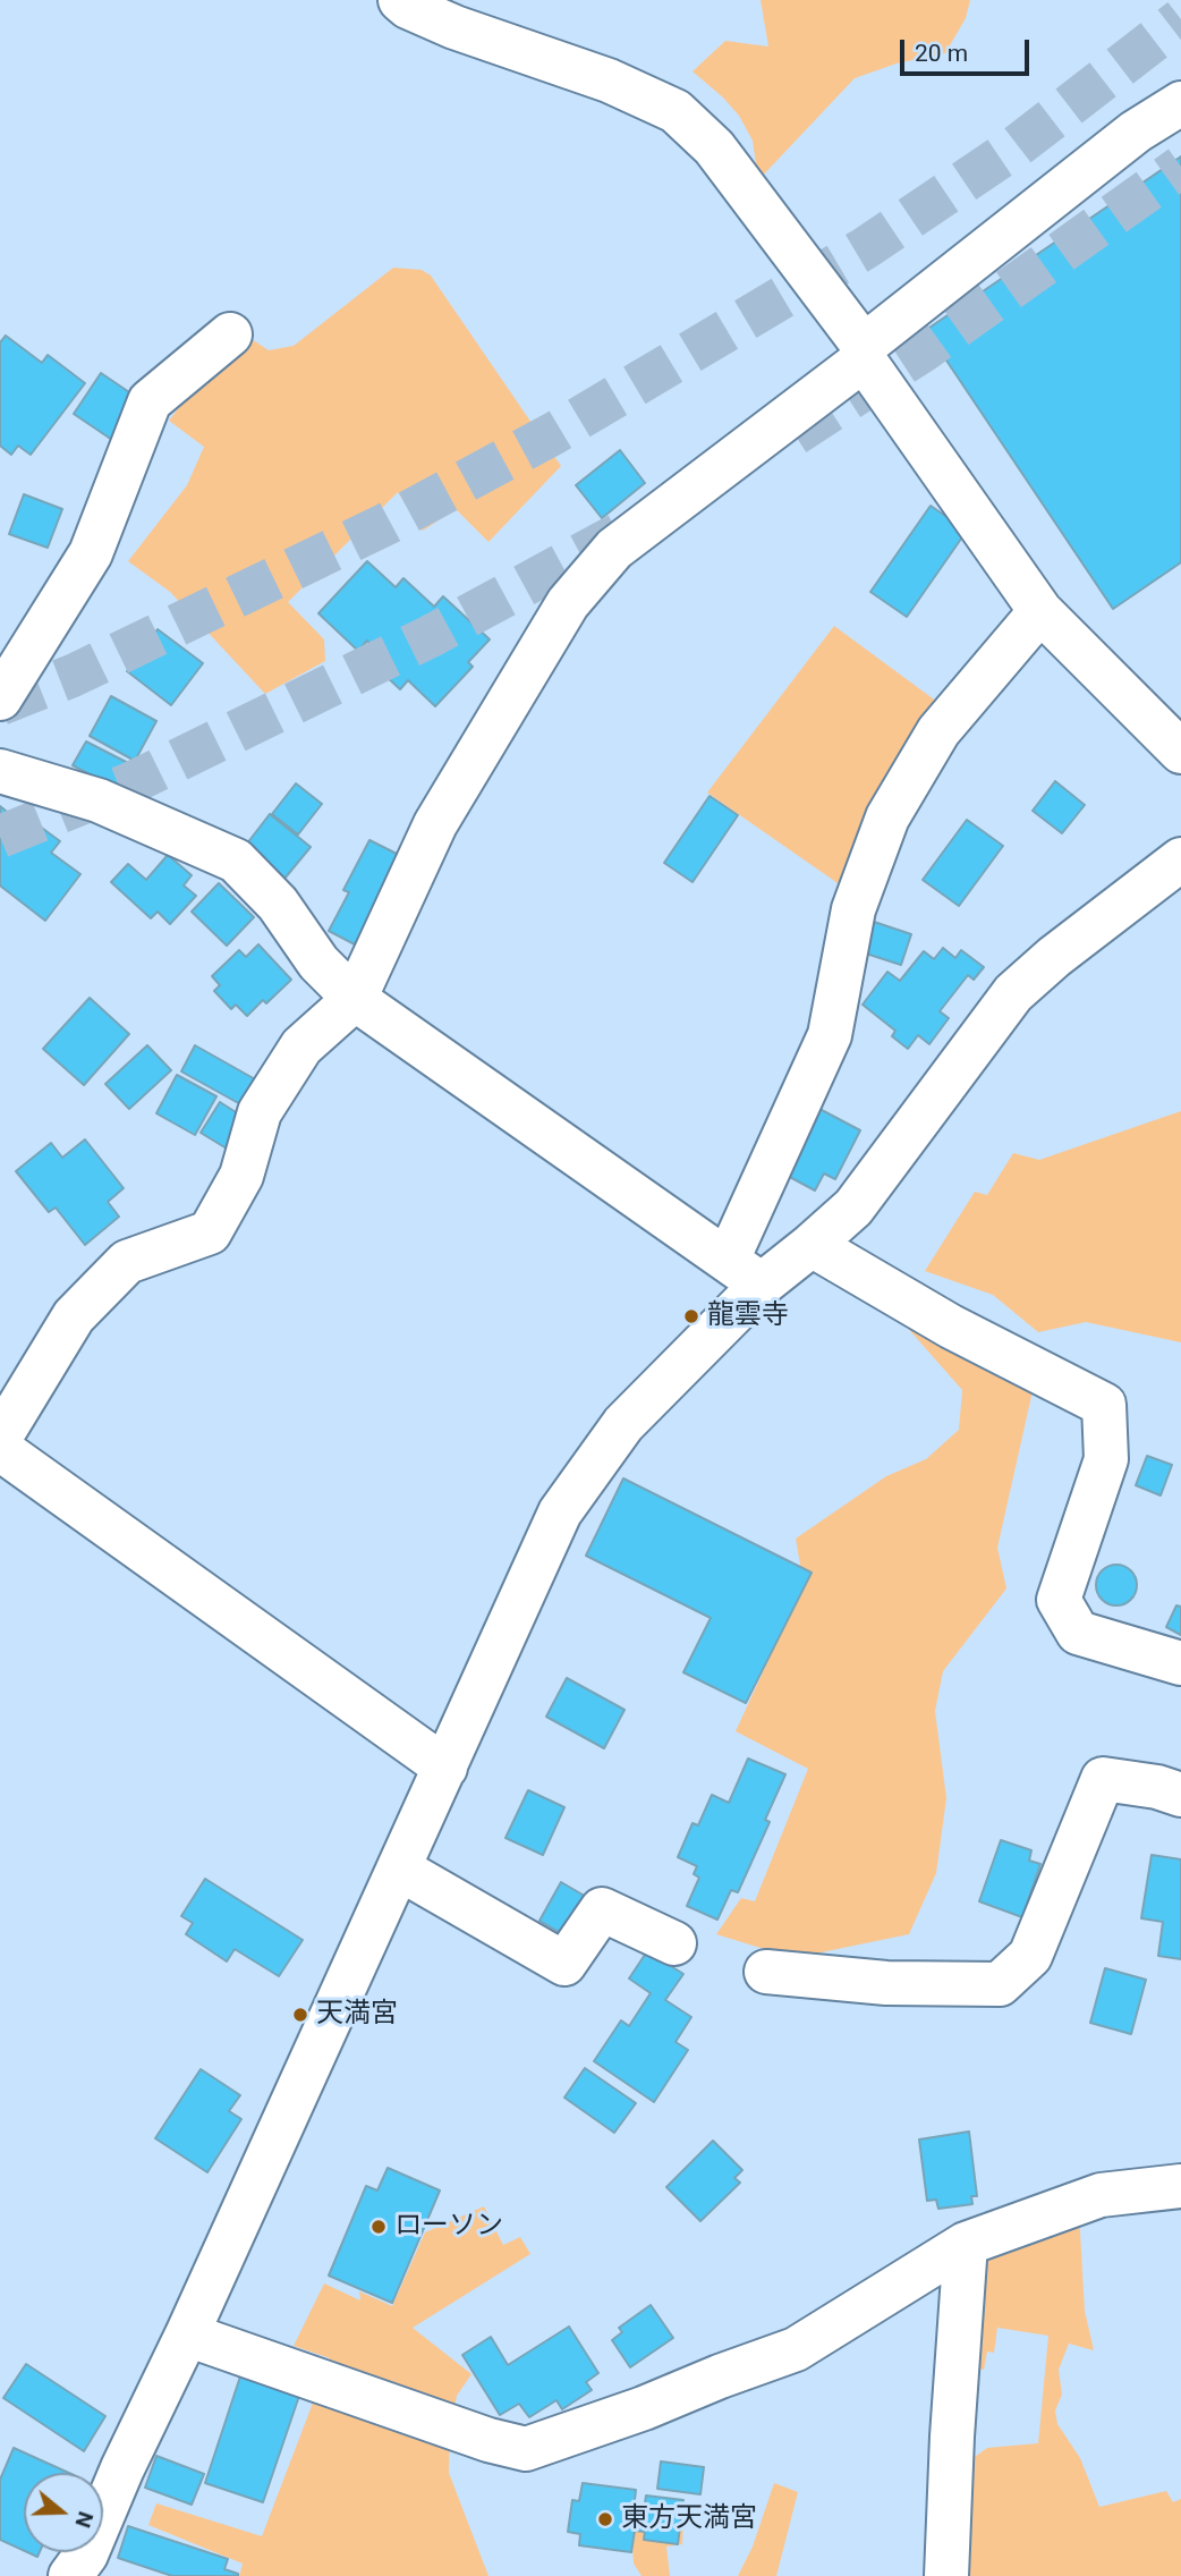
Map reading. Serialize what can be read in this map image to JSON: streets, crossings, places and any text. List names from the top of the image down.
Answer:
{
  "places": [
    "龍雲寺",
    "天満宮",
    "ローソン",
    "東方天満宮"
  ],
  "scale_bar": "20 m",
  "north": "right"
}
